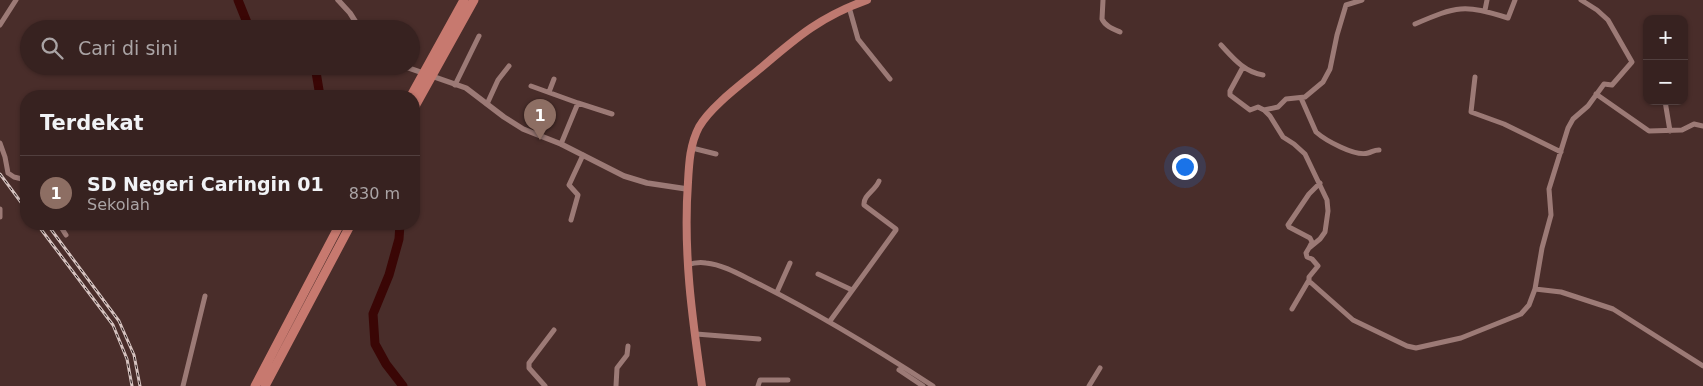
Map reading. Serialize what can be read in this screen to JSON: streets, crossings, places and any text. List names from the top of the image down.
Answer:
{
  "page": {
    "map_buttons": ["+", "−"],
    "search": "Cari di sini",
    "heading": "Terdekat",
    "pins": "1",
    "list": [
      {
        "mark": "1",
        "name": "SD Negeri Caringin 01",
        "note": "Sekolah",
        "value": "830 m"
      }
    ]
  }
}
